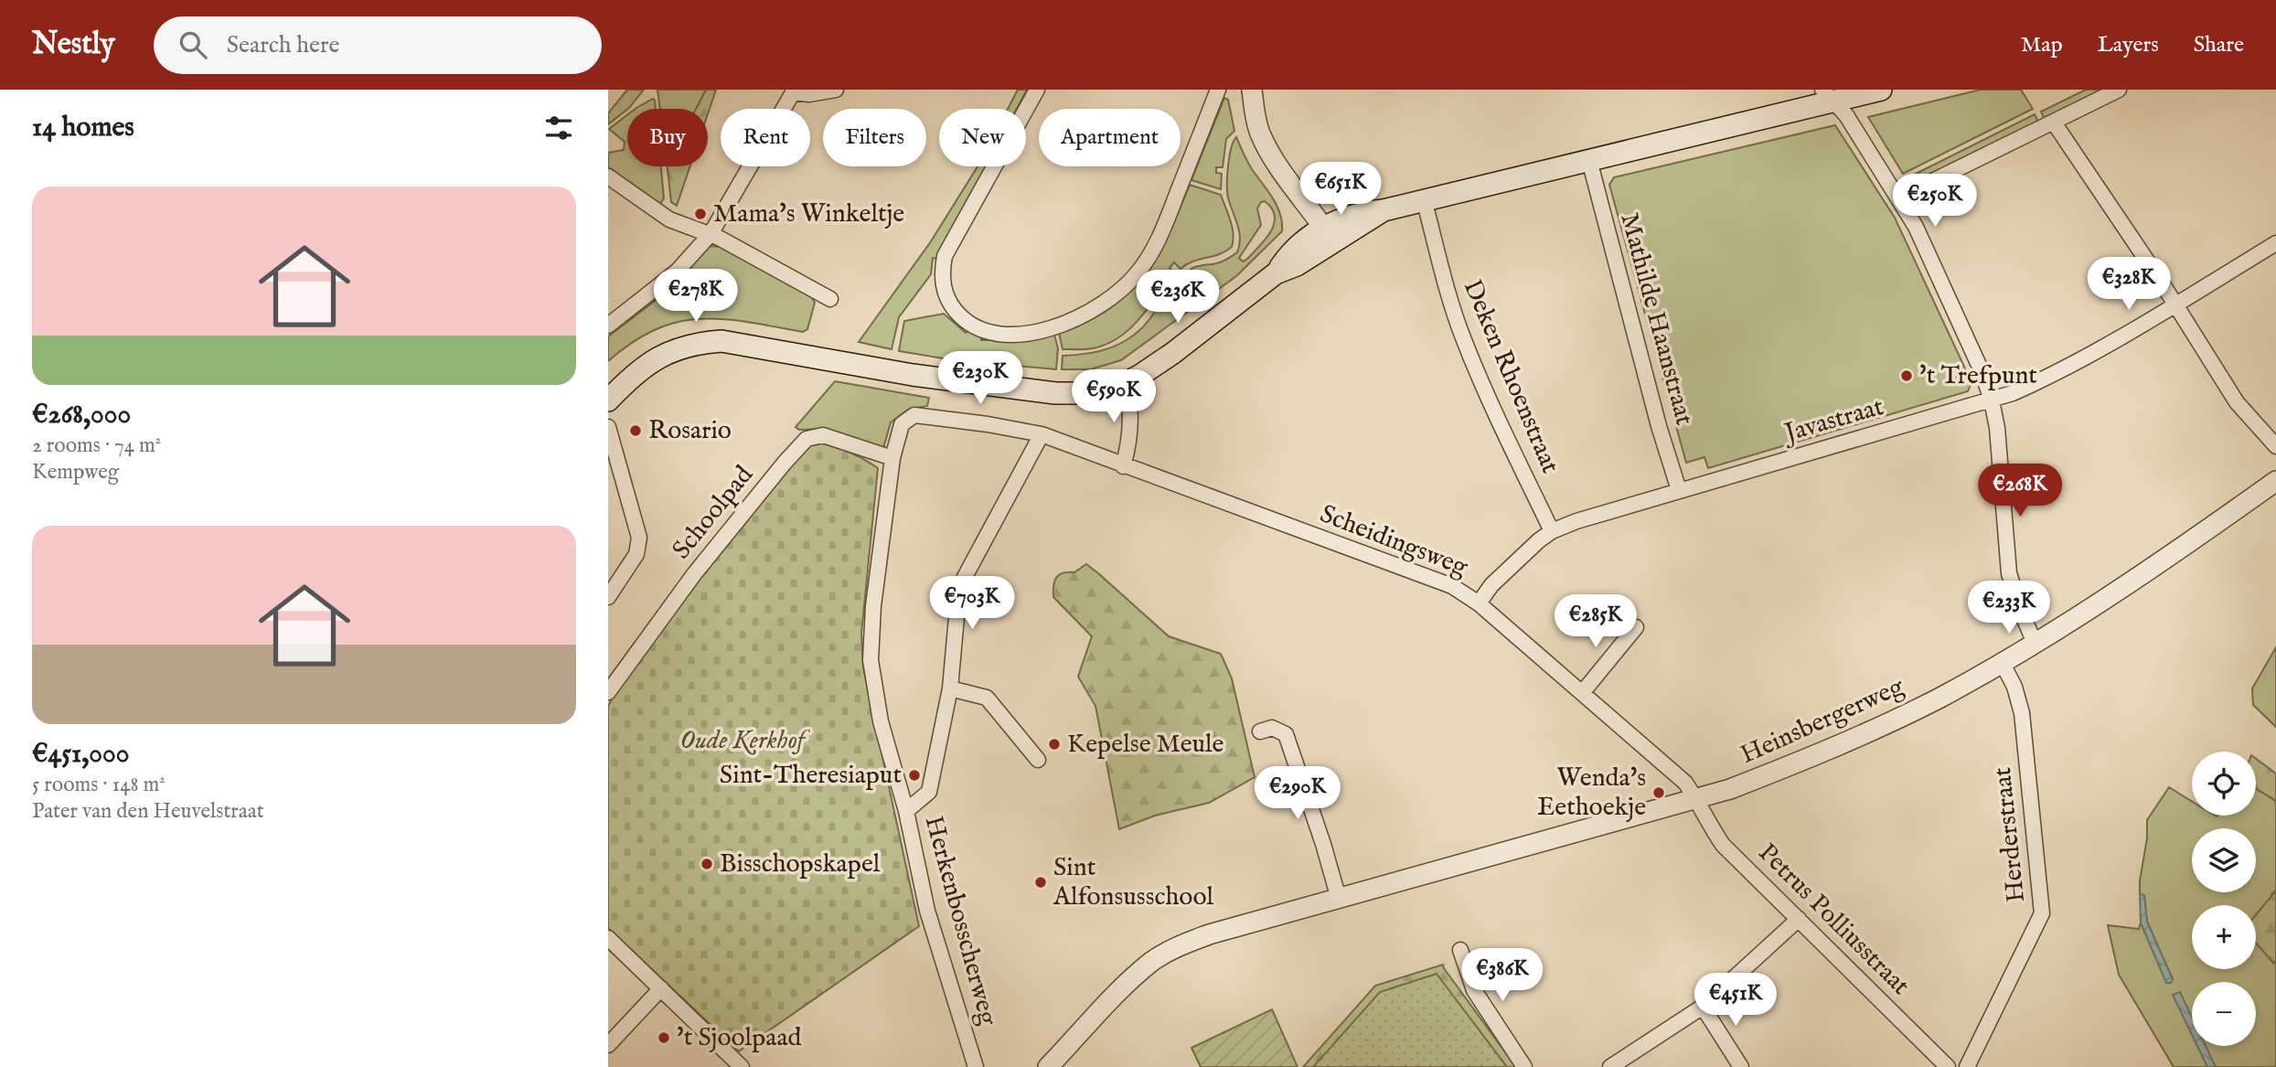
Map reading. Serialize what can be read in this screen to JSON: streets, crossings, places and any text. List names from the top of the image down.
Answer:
{
  "streets": {
    "street": [
      "Mathilde Haanstraat",
      "Deken Rhoenstraat",
      "Javastraat",
      "Schoolpad",
      "Scheidingsweg",
      "Heinsbergerweg",
      "Herderstraat",
      "Petrus Polliusstraat",
      "Herkenbosscherweg"
    ]
  },
  "crossings": [
    ["Mathilde Haanstraat", "Javastraat"],
    ["Deken Rhoenstraat", "Javastraat"],
    ["Javastraat", "Scheidingsweg"],
    ["Schoolpad", "Scheidingsweg"],
    ["Scheidingsweg", "Heinsbergerweg"],
    ["Scheidingsweg", "Petrus Polliusstraat"],
    ["Scheidingsweg", "Herkenbosscherweg"],
    ["Heinsbergerweg", "Herderstraat"],
    ["Heinsbergerweg", "Petrus Polliusstraat"]
  ],
  "parks": ["Oude Kerkhof"],
  "places": [
    "Mama's Winkeltje",
    "'t Trefpunt",
    "Rosario",
    "Kepelse Meule",
    "Sint-Theresiaput",
    "Wenda's Eethoekje",
    "Bisschopskapel",
    "Sint Alfonsusschool",
    "'t Sjoolpaad"
  ],
  "page": {
    "header": "Nestly",
    "search": "Search here",
    "nav": ["Map", "Layers", "Share"],
    "heading": "14 homes",
    "chip": [
      "Buy",
      "Rent",
      "Filters",
      "New",
      "Apartment"
    ],
    "price": [
      "€651K",
      "€250K",
      "€328K",
      "€278K",
      "€236K",
      "€230K",
      "€590K",
      "€268K",
      "€703K",
      "€233K",
      "€285K",
      "€290K",
      "€386K",
      "€451K"
    ],
    "list": [
      {
        "name": "€268,000",
        "note": "2 rooms · 74 m² · Kempweg"
      },
      {
        "name": "€451,000",
        "note": "5 rooms · 148 m² · Pater van den Heuvelstraat"
      }
    ],
    "map_buttons": ["+", "−"]
  }
}
